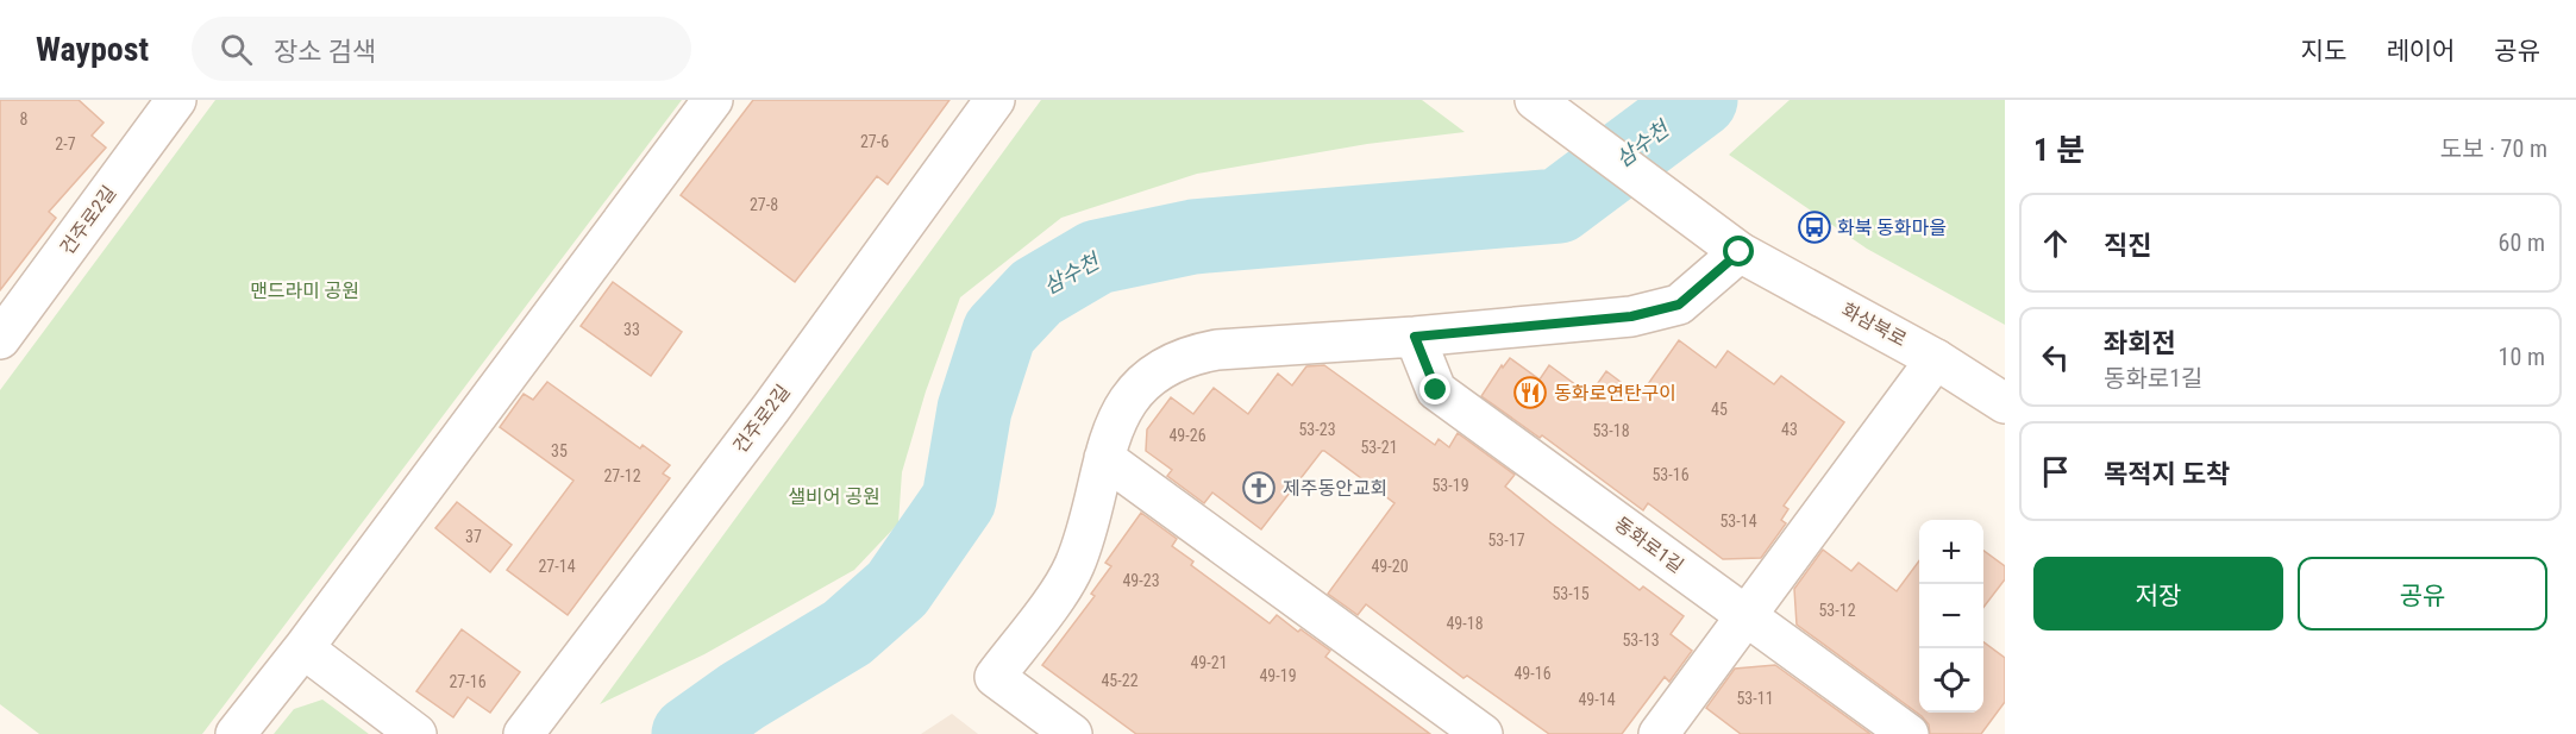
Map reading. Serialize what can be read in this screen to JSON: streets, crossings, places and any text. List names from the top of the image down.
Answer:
{
  "streets": {
    "street": ["건주로2길", "화삼북로", "동화로1길"]
  },
  "water": ["삼수천"],
  "parks": ["맨드라미 공원", "샐비어 공원"],
  "places": {
    "bus stop": ["화북 동화마을"],
    "restaurant": ["동화로연탄구이"],
    "church": ["제주동안교회"]
  },
  "house_numbers": [
    "8",
    "27-6",
    "2-7",
    "27-8",
    "33",
    "45",
    "53-23",
    "43",
    "53-18",
    "49-26",
    "53-21",
    "35",
    "53-16",
    "27-12",
    "53-19",
    "53-14",
    "37",
    "53-17",
    "27-14",
    "49-20",
    "49-23",
    "53-15",
    "53-12",
    "49-18",
    "53-13",
    "49-21",
    "49-16",
    "49-19",
    "45-22",
    "27-16",
    "53-11",
    "49-14"
  ],
  "page": {
    "header": "Waypost",
    "search": "장소 검색",
    "nav": ["지도", "레이어", "공유"],
    "heading": ["1 분", "도보 · 70 m"],
    "list": [
      ["직진", "60 m"],
      ["좌회전", "동화로1길", "10 m"],
      "목적지 도착"
    ],
    "map_buttons": ["+", "−"],
    "buttons": ["저장", "공유"]
  }
}
